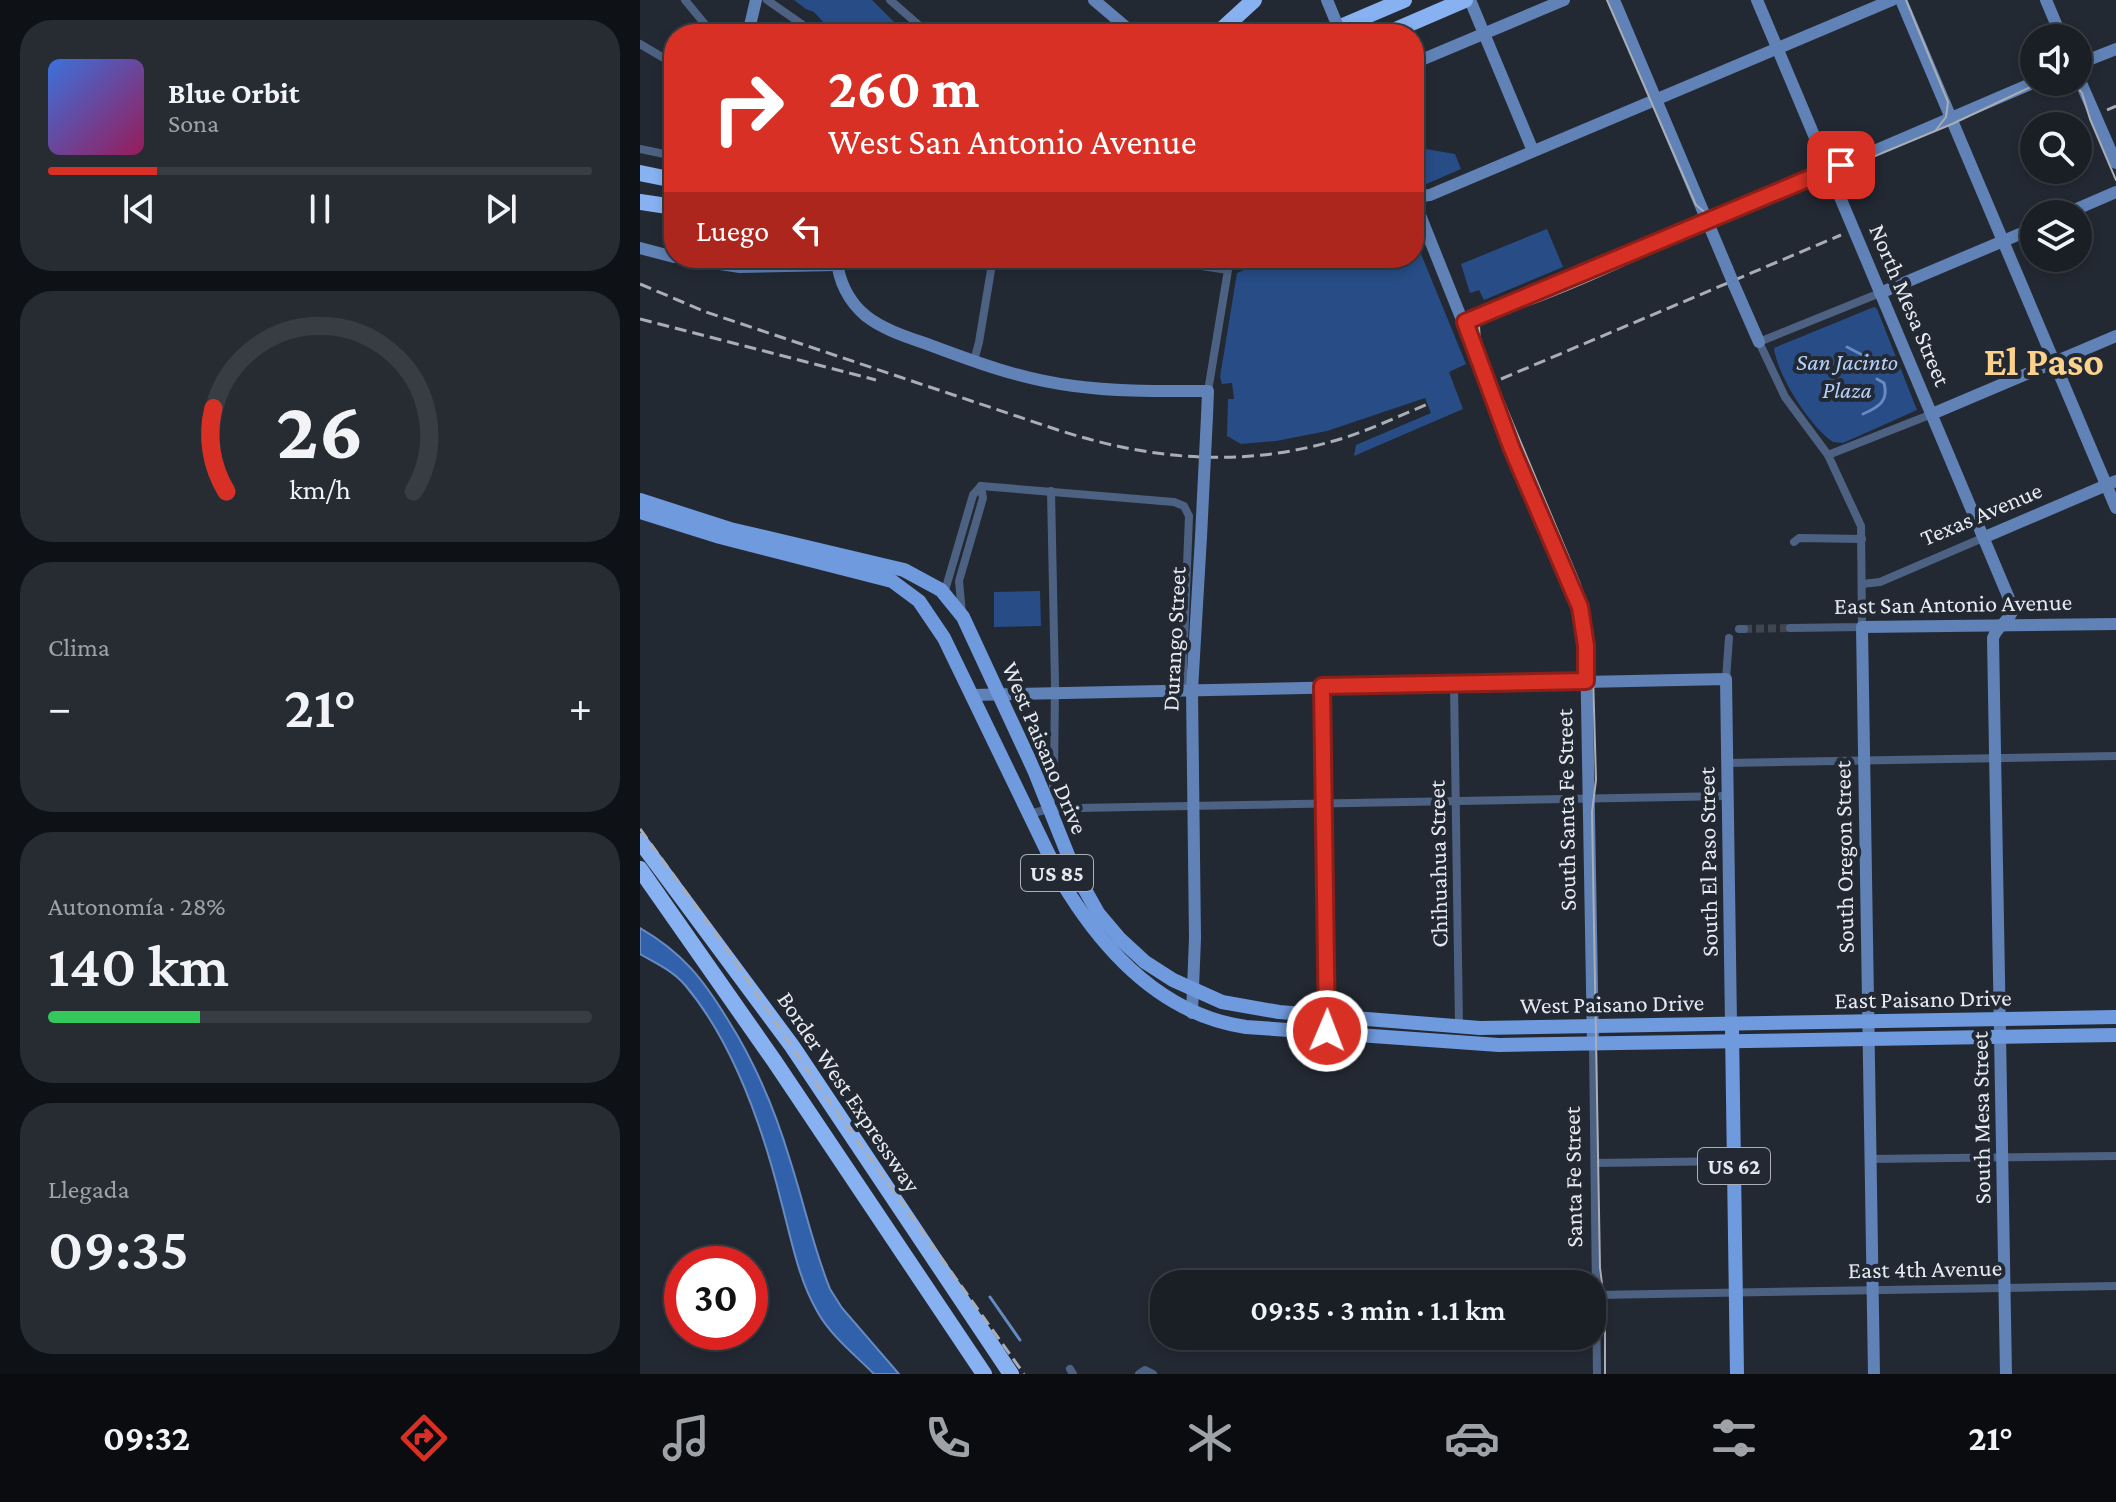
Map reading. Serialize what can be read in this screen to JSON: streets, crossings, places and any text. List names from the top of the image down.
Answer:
{
  "streets": {
    "highway": ["Border West Expressway"],
    "main road": [
      "West Paisano Drive",
      "South El Paso Street",
      "US 85",
      "East Paisano Drive",
      "US 62"
    ],
    "street": [
      "North Mesa Street",
      "Texas Avenue",
      "East San Antonio Avenue",
      "Durango Street",
      "South Santa Fe Street",
      "South Oregon Street",
      "Chihuahua Street",
      "South Mesa Street",
      "Santa Fe Street",
      "East 4th Avenue"
    ]
  },
  "crossings": [
    ["North Mesa Street", "Texas Avenue"],
    ["North Mesa Street", "East San Antonio Avenue"],
    ["North Mesa Street", "South Mesa Street"],
    ["East San Antonio Avenue", "South Oregon Street"],
    ["East San Antonio Avenue", "South Mesa Street"],
    ["Durango Street", "West Paisano Drive"],
    ["West Paisano Drive", "South Santa Fe Street"],
    ["West Paisano Drive", "South El Paso Street"],
    ["West Paisano Drive", "Chihuahua Street"],
    ["West Paisano Drive", "East Paisano Drive"],
    ["West Paisano Drive", "Santa Fe Street"],
    ["South Santa Fe Street", "Santa Fe Street"],
    ["South Oregon Street", "East Paisano Drive"],
    ["South Oregon Street", "East 4th Avenue"],
    ["South El Paso Street", "East Paisano Drive"],
    ["South El Paso Street", "East 4th Avenue"],
    ["East Paisano Drive", "South Mesa Street"],
    ["South Mesa Street", "East 4th Avenue"]
  ],
  "districts": ["El Paso"],
  "parks": ["San Jacinto Plaza"],
  "page": {
    "turn": ["260 m", "West San Antonio Avenue"],
    "song": ["Blue Orbit", "Sona"],
    "then": "Luego",
    "tile": [
      "Clima",
      ["Autonomía · 28%", "140 km"],
      ["Llegada", "09:35"]
    ],
    "heat": ["−", "21°", "+"],
    "limit": "30",
    "trip": "09:35 · 3 min · 1.1 km",
    "tabs": ["09:32", "21°"],
    "gauge": ["26", "km/h"]
  }
}
